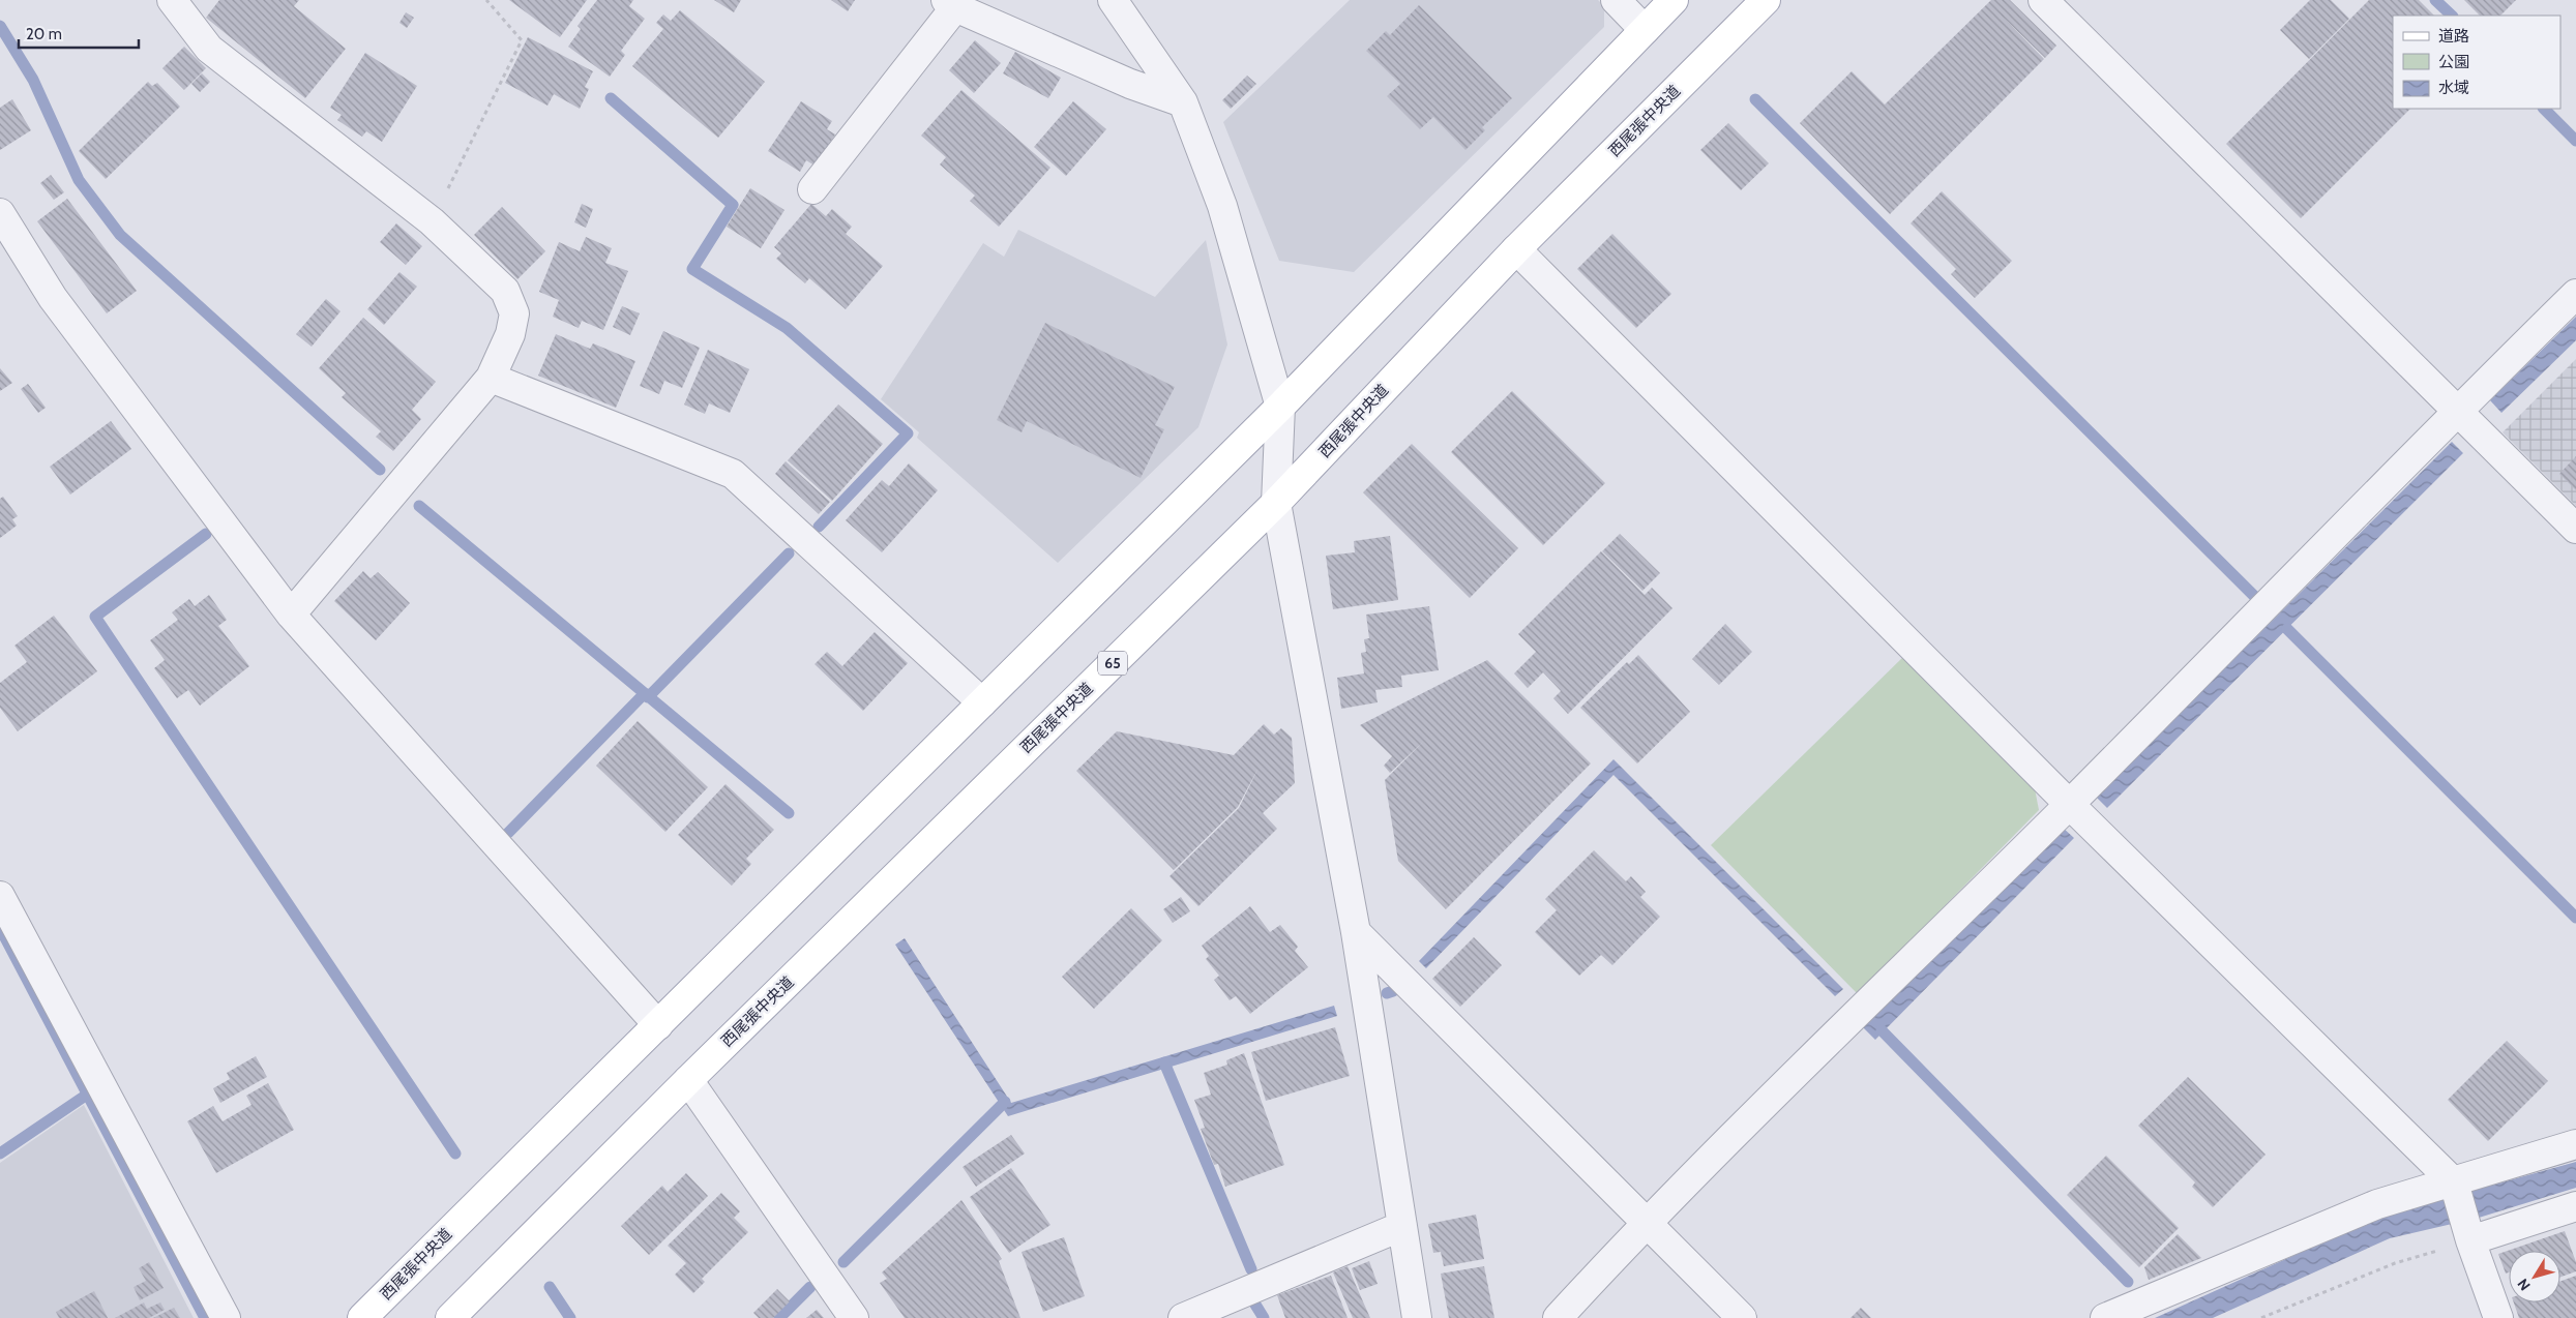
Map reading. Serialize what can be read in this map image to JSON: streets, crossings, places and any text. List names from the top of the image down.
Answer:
{
  "streets": {
    "main road": ["西尾張中央道", "65"]
  },
  "legend": ["道路", "公園", "水域"],
  "scale_bar": "20 m",
  "north": "bottom left"
}
